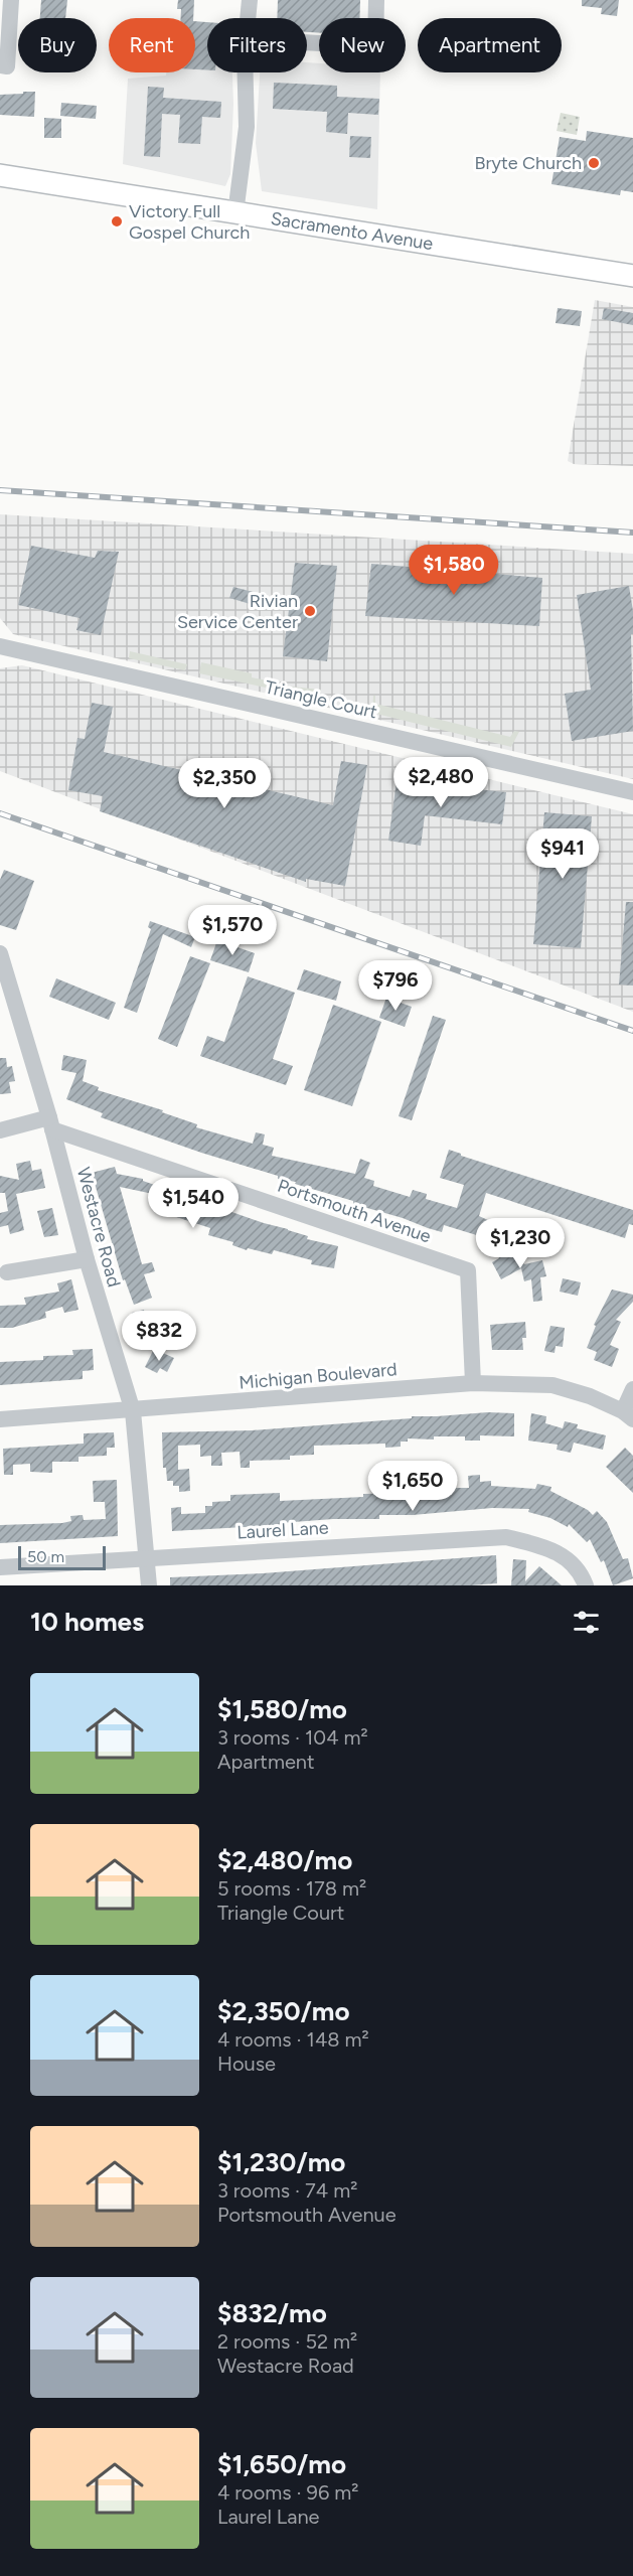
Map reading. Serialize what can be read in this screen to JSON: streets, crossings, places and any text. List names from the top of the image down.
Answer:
{
  "streets": {
    "main road": ["Sacramento Avenue"],
    "street": [
      "Triangle Court",
      "Portsmouth Avenue",
      "Westacre Road",
      "Michigan Boulevard",
      "Laurel Lane"
    ]
  },
  "crossings": [
    ["Portsmouth Avenue", "Westacre Road"],
    ["Portsmouth Avenue", "Michigan Boulevard"],
    ["Westacre Road", "Michigan Boulevard"],
    ["Westacre Road", "Laurel Lane"]
  ],
  "places": ["Bryte Church", "Victory Full Gospel Church", "Rivian Service Center"],
  "scale_bar": "50 m",
  "page": {
    "chip": [
      "Buy",
      "Rent",
      "Filters",
      "New",
      "Apartment"
    ],
    "price": [
      "$1,580",
      "$2,480",
      "$2,350",
      "$941",
      "$1,570",
      "$796",
      "$1,540",
      "$1,230",
      "$832",
      "$1,650"
    ],
    "scale": "50 m",
    "heading": "10 homes",
    "list": [
      {
        "name": "$1,580/mo",
        "note": "3 rooms · 104 m² · Apartment"
      },
      {
        "name": "$2,480/mo",
        "note": "5 rooms · 178 m² · Triangle Court"
      },
      {
        "name": "$2,350/mo",
        "note": "4 rooms · 148 m² · House"
      },
      {
        "name": "$1,230/mo",
        "note": "3 rooms · 74 m² · Portsmouth Avenue"
      },
      {
        "name": "$832/mo",
        "note": "2 rooms · 52 m² · Westacre Road"
      },
      {
        "name": "$1,650/mo",
        "note": "4 rooms · 96 m² · Laurel Lane"
      }
    ]
  }
}
